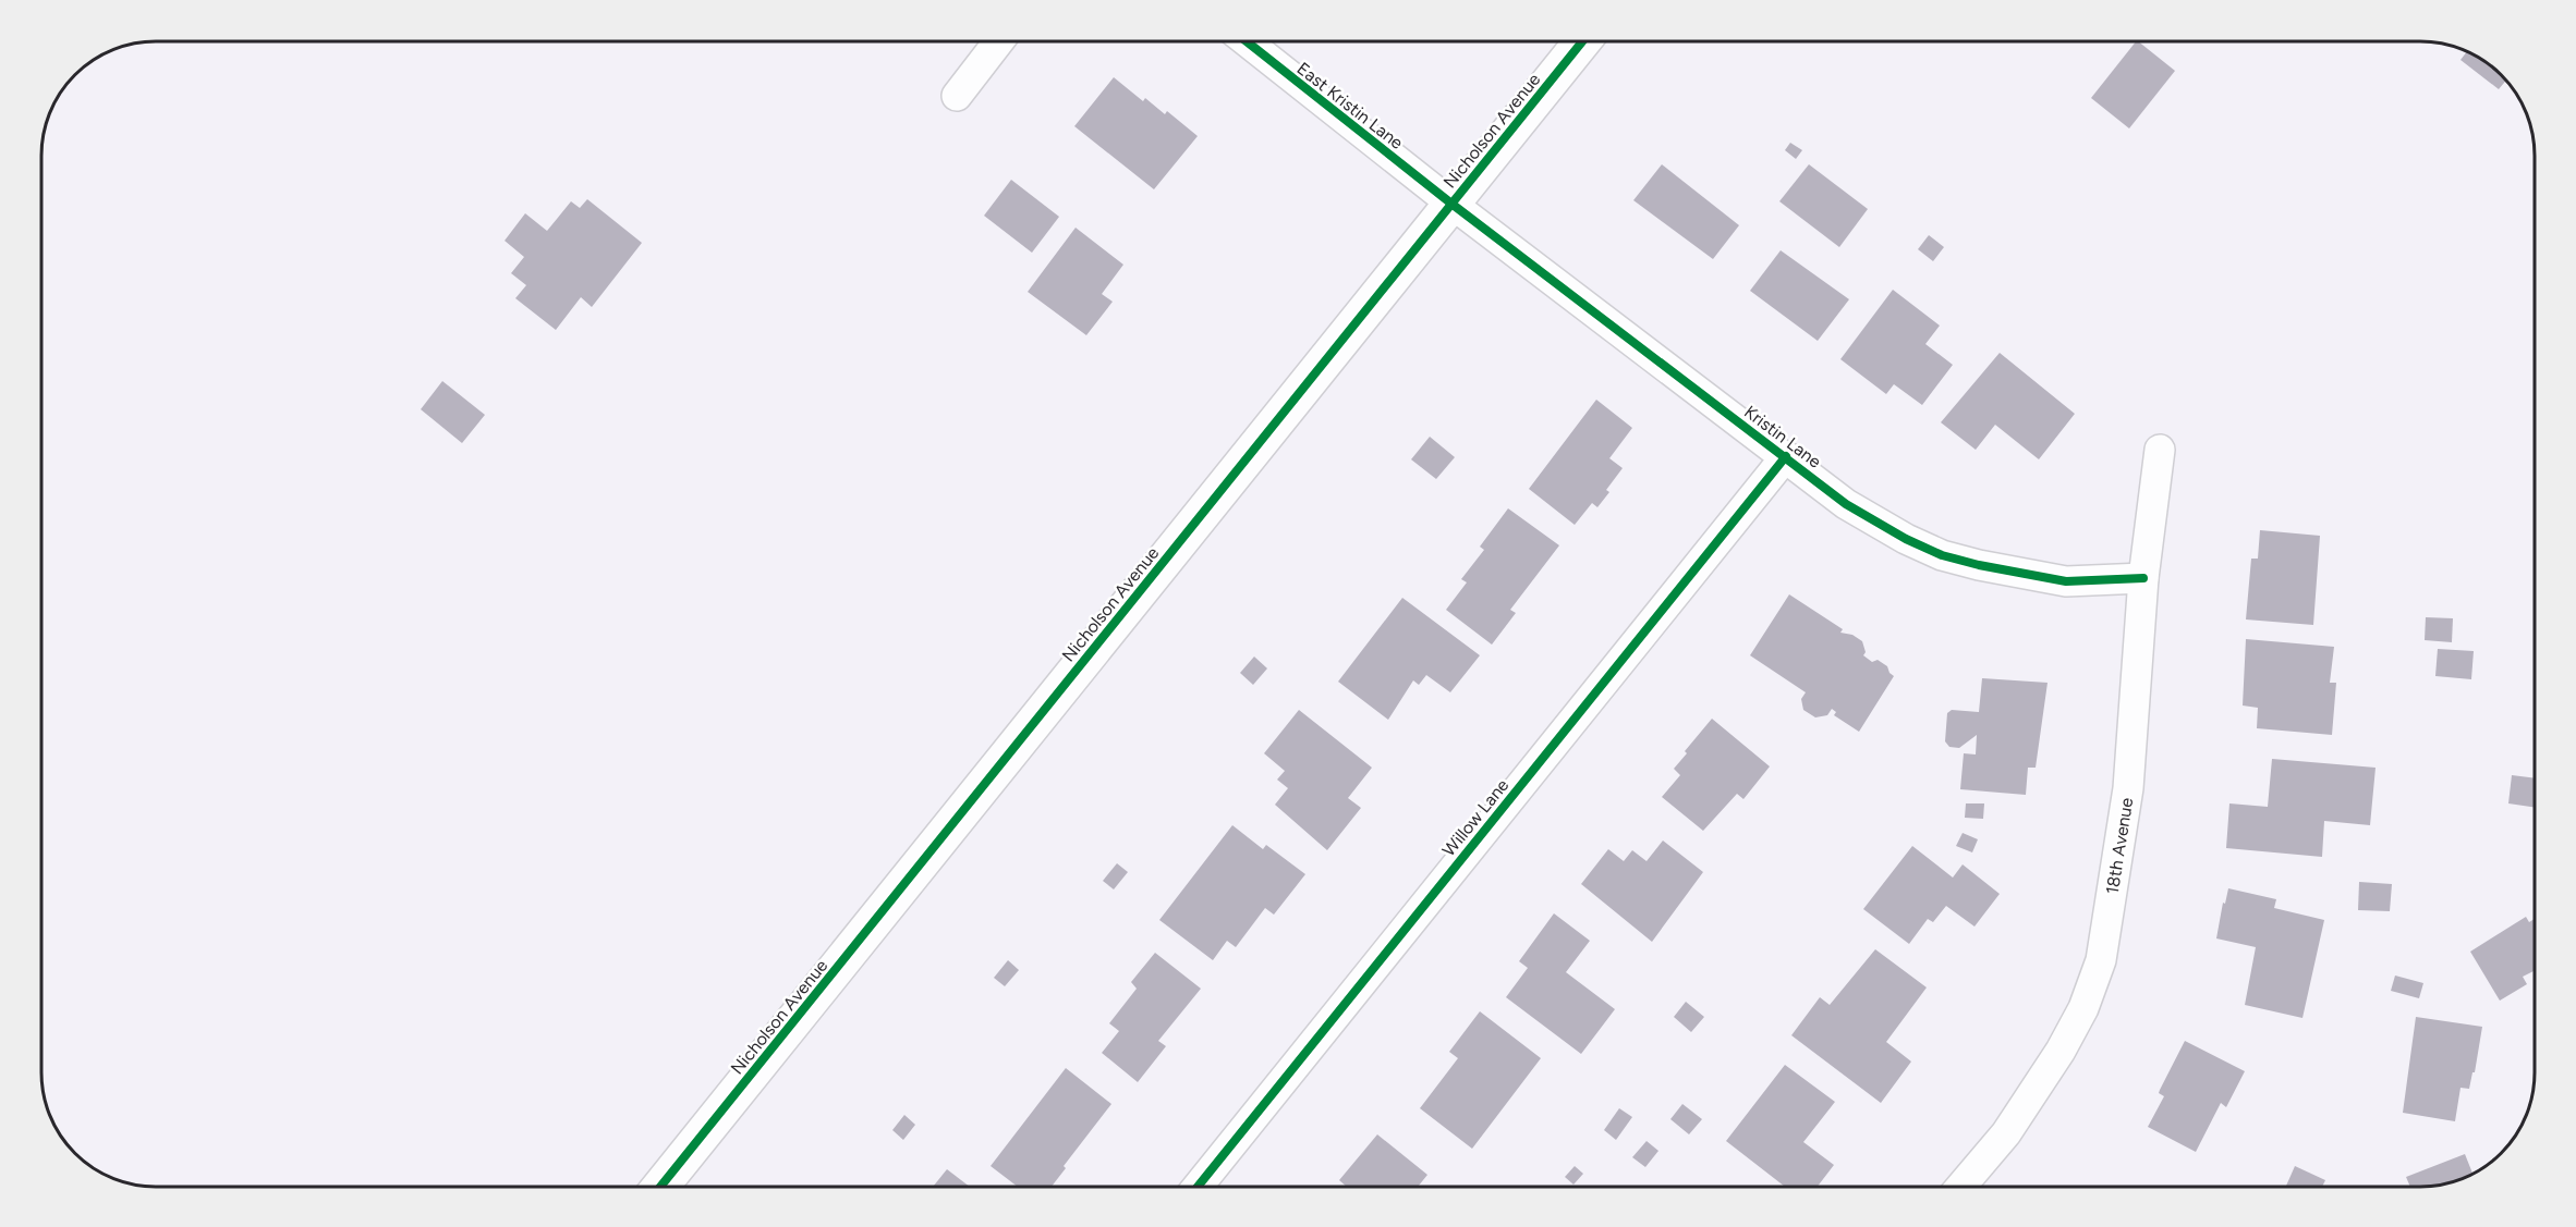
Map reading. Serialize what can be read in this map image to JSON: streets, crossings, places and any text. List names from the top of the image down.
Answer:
{
  "streets": {
    "street": [
      "East Kristin Lane",
      "Nicholson Avenue",
      "Kristin Lane",
      "Willow Lane",
      "18th Avenue"
    ]
  },
  "crossings": [
    ["East Kristin Lane", "Nicholson Avenue"],
    ["East Kristin Lane", "Kristin Lane"],
    ["Nicholson Avenue", "Kristin Lane"],
    ["Kristin Lane", "Willow Lane"],
    ["Kristin Lane", "18th Avenue"]
  ]
}
